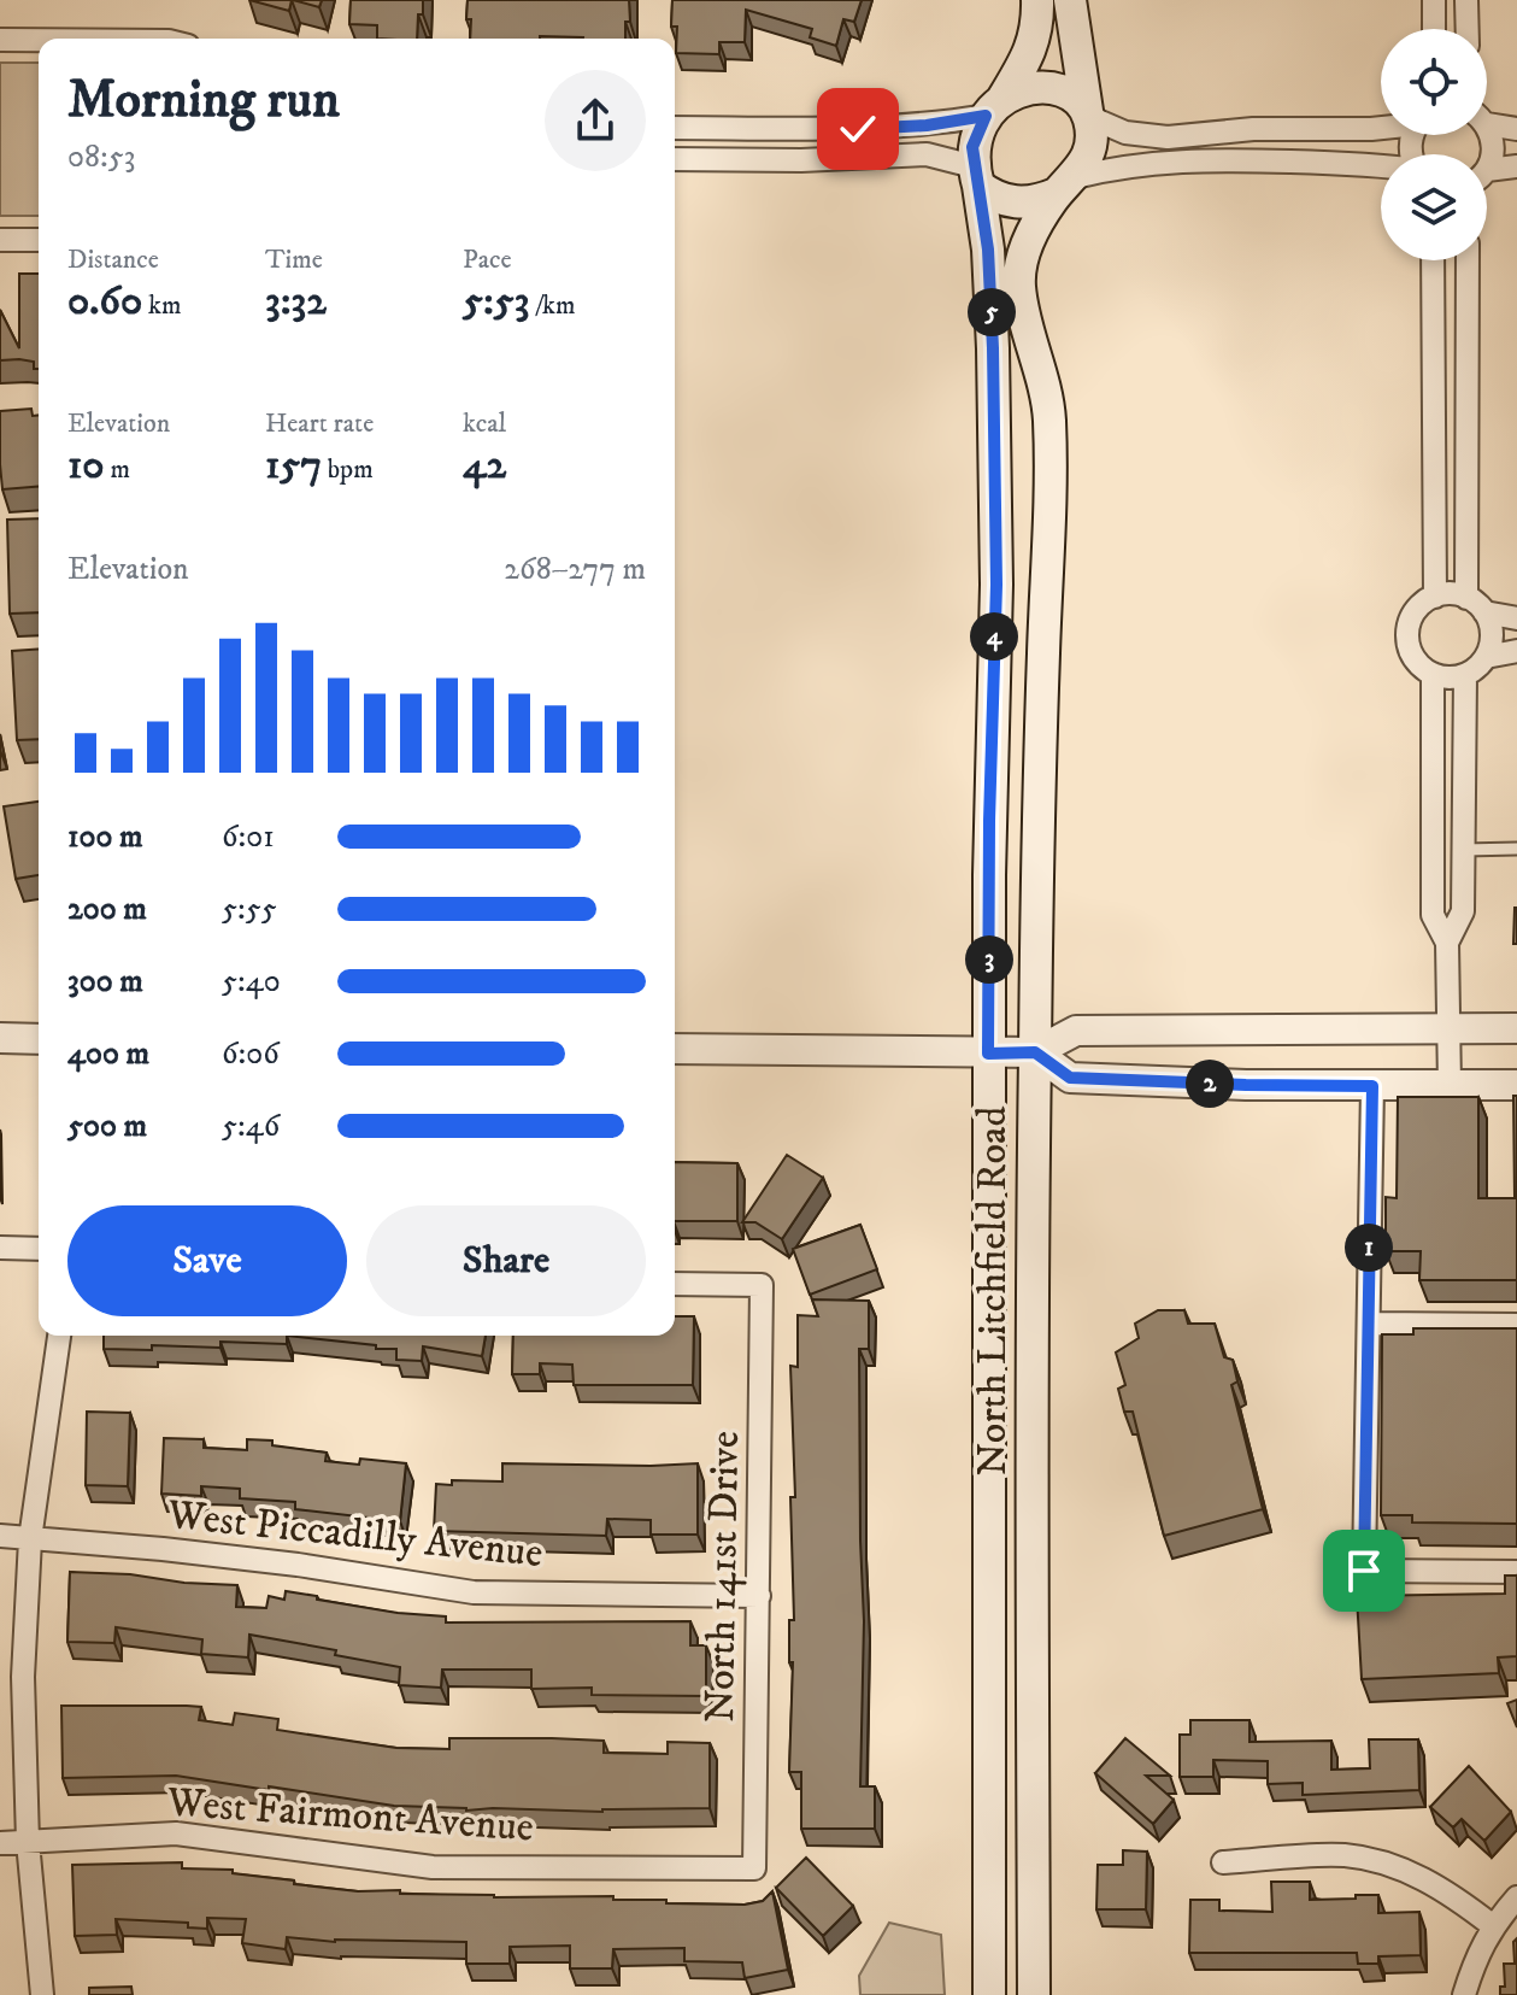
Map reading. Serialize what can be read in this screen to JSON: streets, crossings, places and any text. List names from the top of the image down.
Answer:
{
  "streets": {
    "main road": ["North Litchfield Road"],
    "street": ["West Piccadilly Avenue", "North 141st Drive", "West Fairmont Avenue"]
  },
  "crossings": [
    ["West Piccadilly Avenue", "North 141st Drive"],
    ["North 141st Drive", "West Fairmont Avenue"]
  ],
  "page": {
    "heading": ["Morning run", "08:53"],
    "stats": [
      ["Distance", "0.60 km"],
      ["Time", "3:32"],
      ["Pace", "5:53 /km"],
      ["Elevation", "10 m"],
      ["Heart rate", "157 bpm"],
      ["kcal", "42"]
    ],
    "pins": [
      "5",
      "4",
      "3",
      "2",
      "1"
    ],
    "chart": ["Elevation", "268–277 m"],
    "list": [
      {
        "name": "100 m",
        "note": "6:01"
      },
      {
        "name": "200 m",
        "note": "5:55"
      },
      {
        "name": "300 m",
        "note": "5:40"
      },
      {
        "name": "400 m",
        "note": "6:06"
      },
      {
        "name": "500 m",
        "note": "5:46"
      }
    ],
    "buttons": ["Save", "Share"]
  }
}
